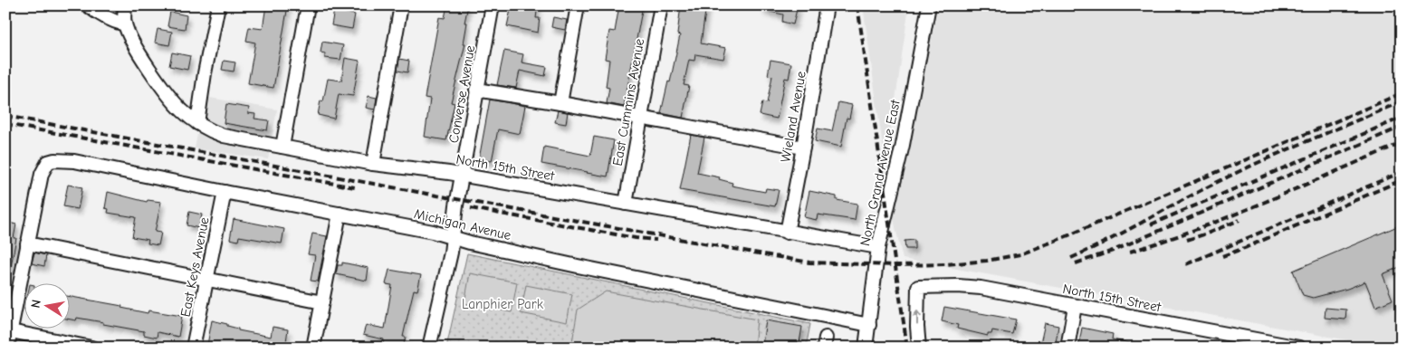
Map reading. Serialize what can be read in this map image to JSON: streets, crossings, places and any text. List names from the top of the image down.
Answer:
{
  "streets": {
    "street": [
      "Converse Avenue",
      "East Cummins Avenue",
      "Wieland Avenue",
      "North 15th Street",
      "North Grand Avenue East",
      "Michigan Avenue",
      "East Keys Avenue"
    ]
  },
  "crossings": [
    ["Converse Avenue", "North 15th Street"],
    ["Converse Avenue", "Michigan Avenue"],
    ["East Cummins Avenue", "North 15th Street"],
    ["Wieland Avenue", "North 15th Street"],
    ["North 15th Street", "North Grand Avenue East"],
    ["North Grand Avenue East", "Michigan Avenue"],
    ["Michigan Avenue", "East Keys Avenue"]
  ],
  "parks": ["Lanphier Park"],
  "north": "left"
}
